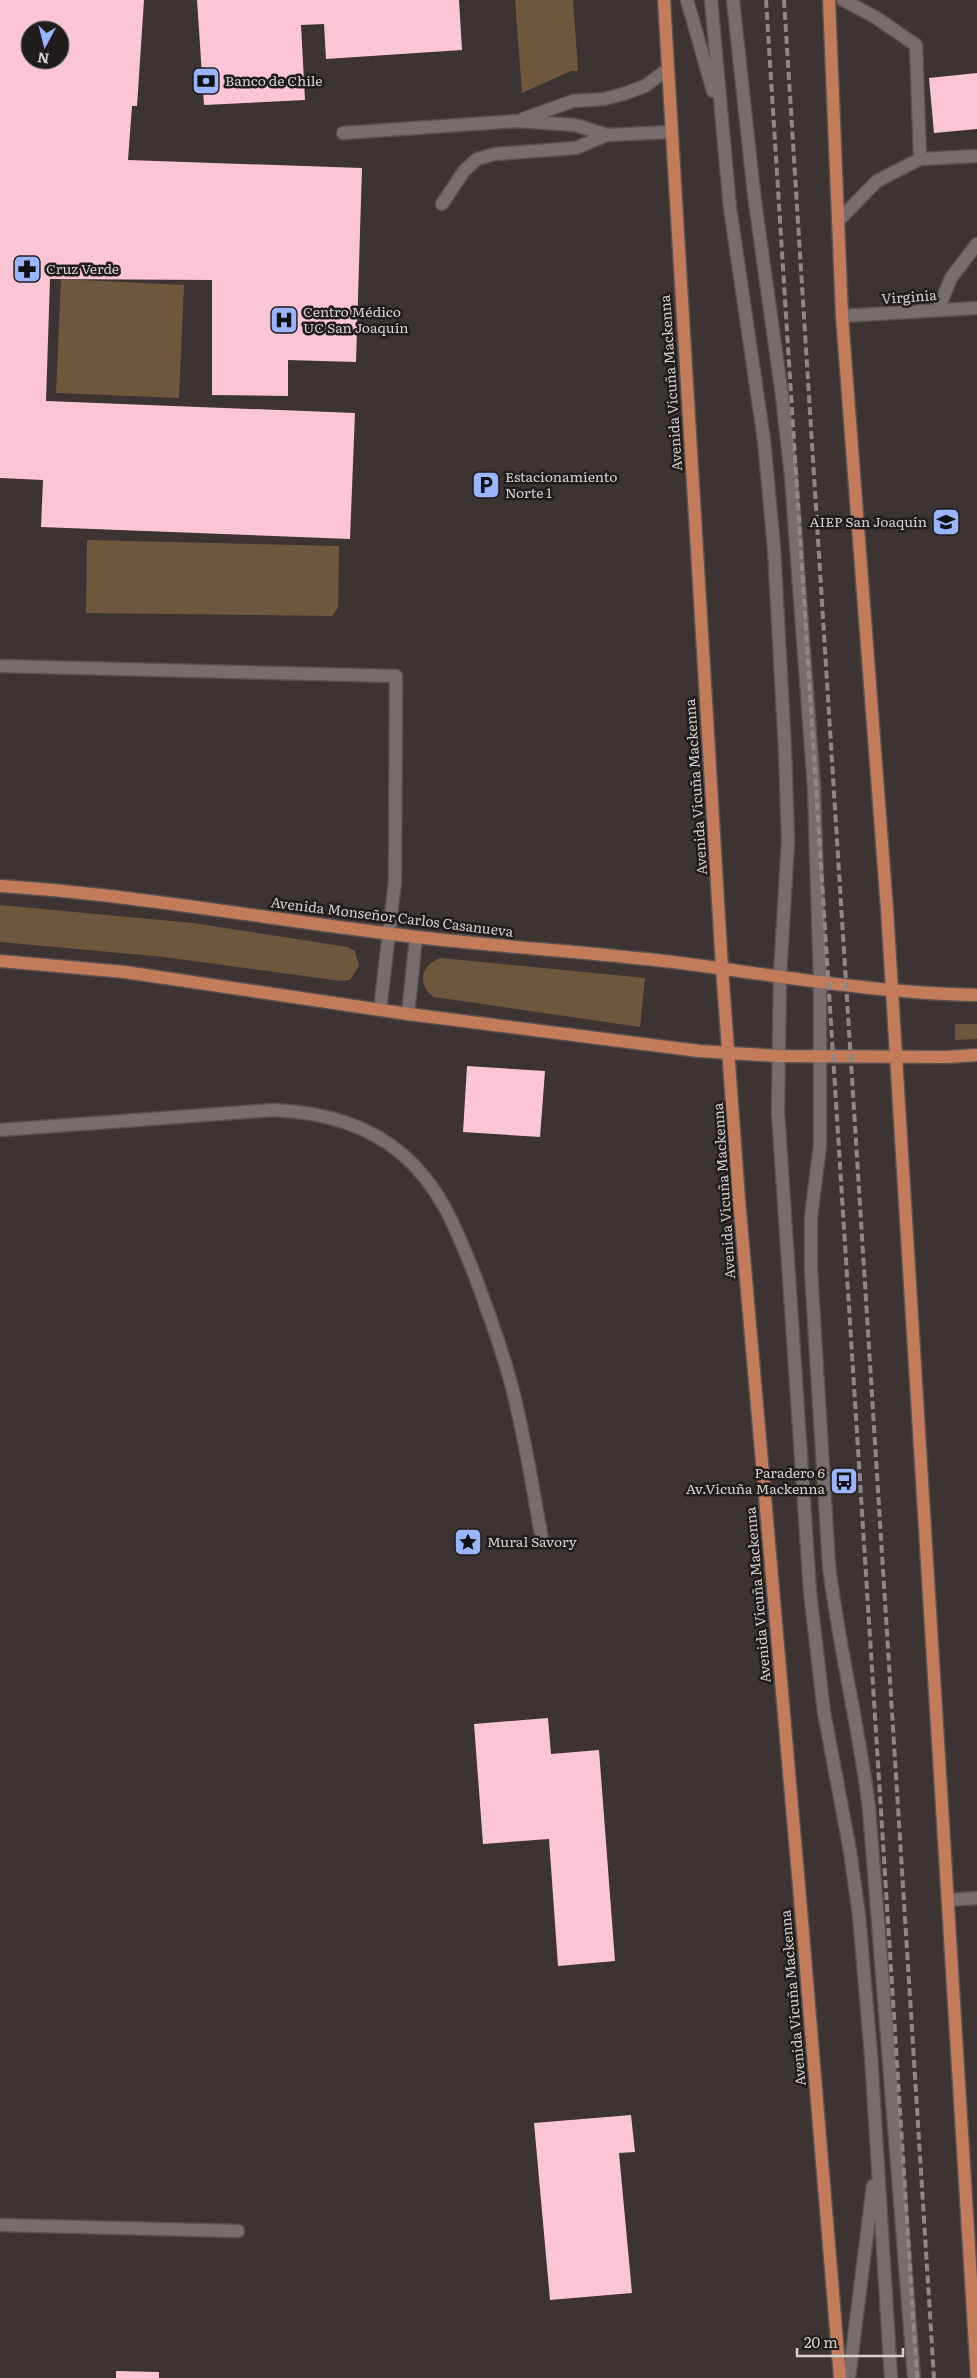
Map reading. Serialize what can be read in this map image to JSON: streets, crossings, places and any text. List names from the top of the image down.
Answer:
{
  "streets": {
    "main road": ["Avenida Vicuña Mackenna", "Avenida Monseñor Carlos Casanueva"],
    "street": ["Virginia"]
  },
  "crossings": [
    ["Avenida Vicuña Mackenna", "Avenida Monseñor Carlos Casanueva"]
  ],
  "places": {
    "bank": ["Banco de Chile"],
    "pharmacy": ["Cruz Verde"],
    "hospital": ["Centro Médico UC San Joaquín"],
    "parking": ["Estacionamiento Norte 1"],
    "school or university": ["AIEP San Joaquín"],
    "bus stop": ["Paradero 6 Av.Vicuña Mackenna"],
    "place": ["Mural Savory"]
  },
  "scale_bar": "20 m",
  "north": "bottom"
}
